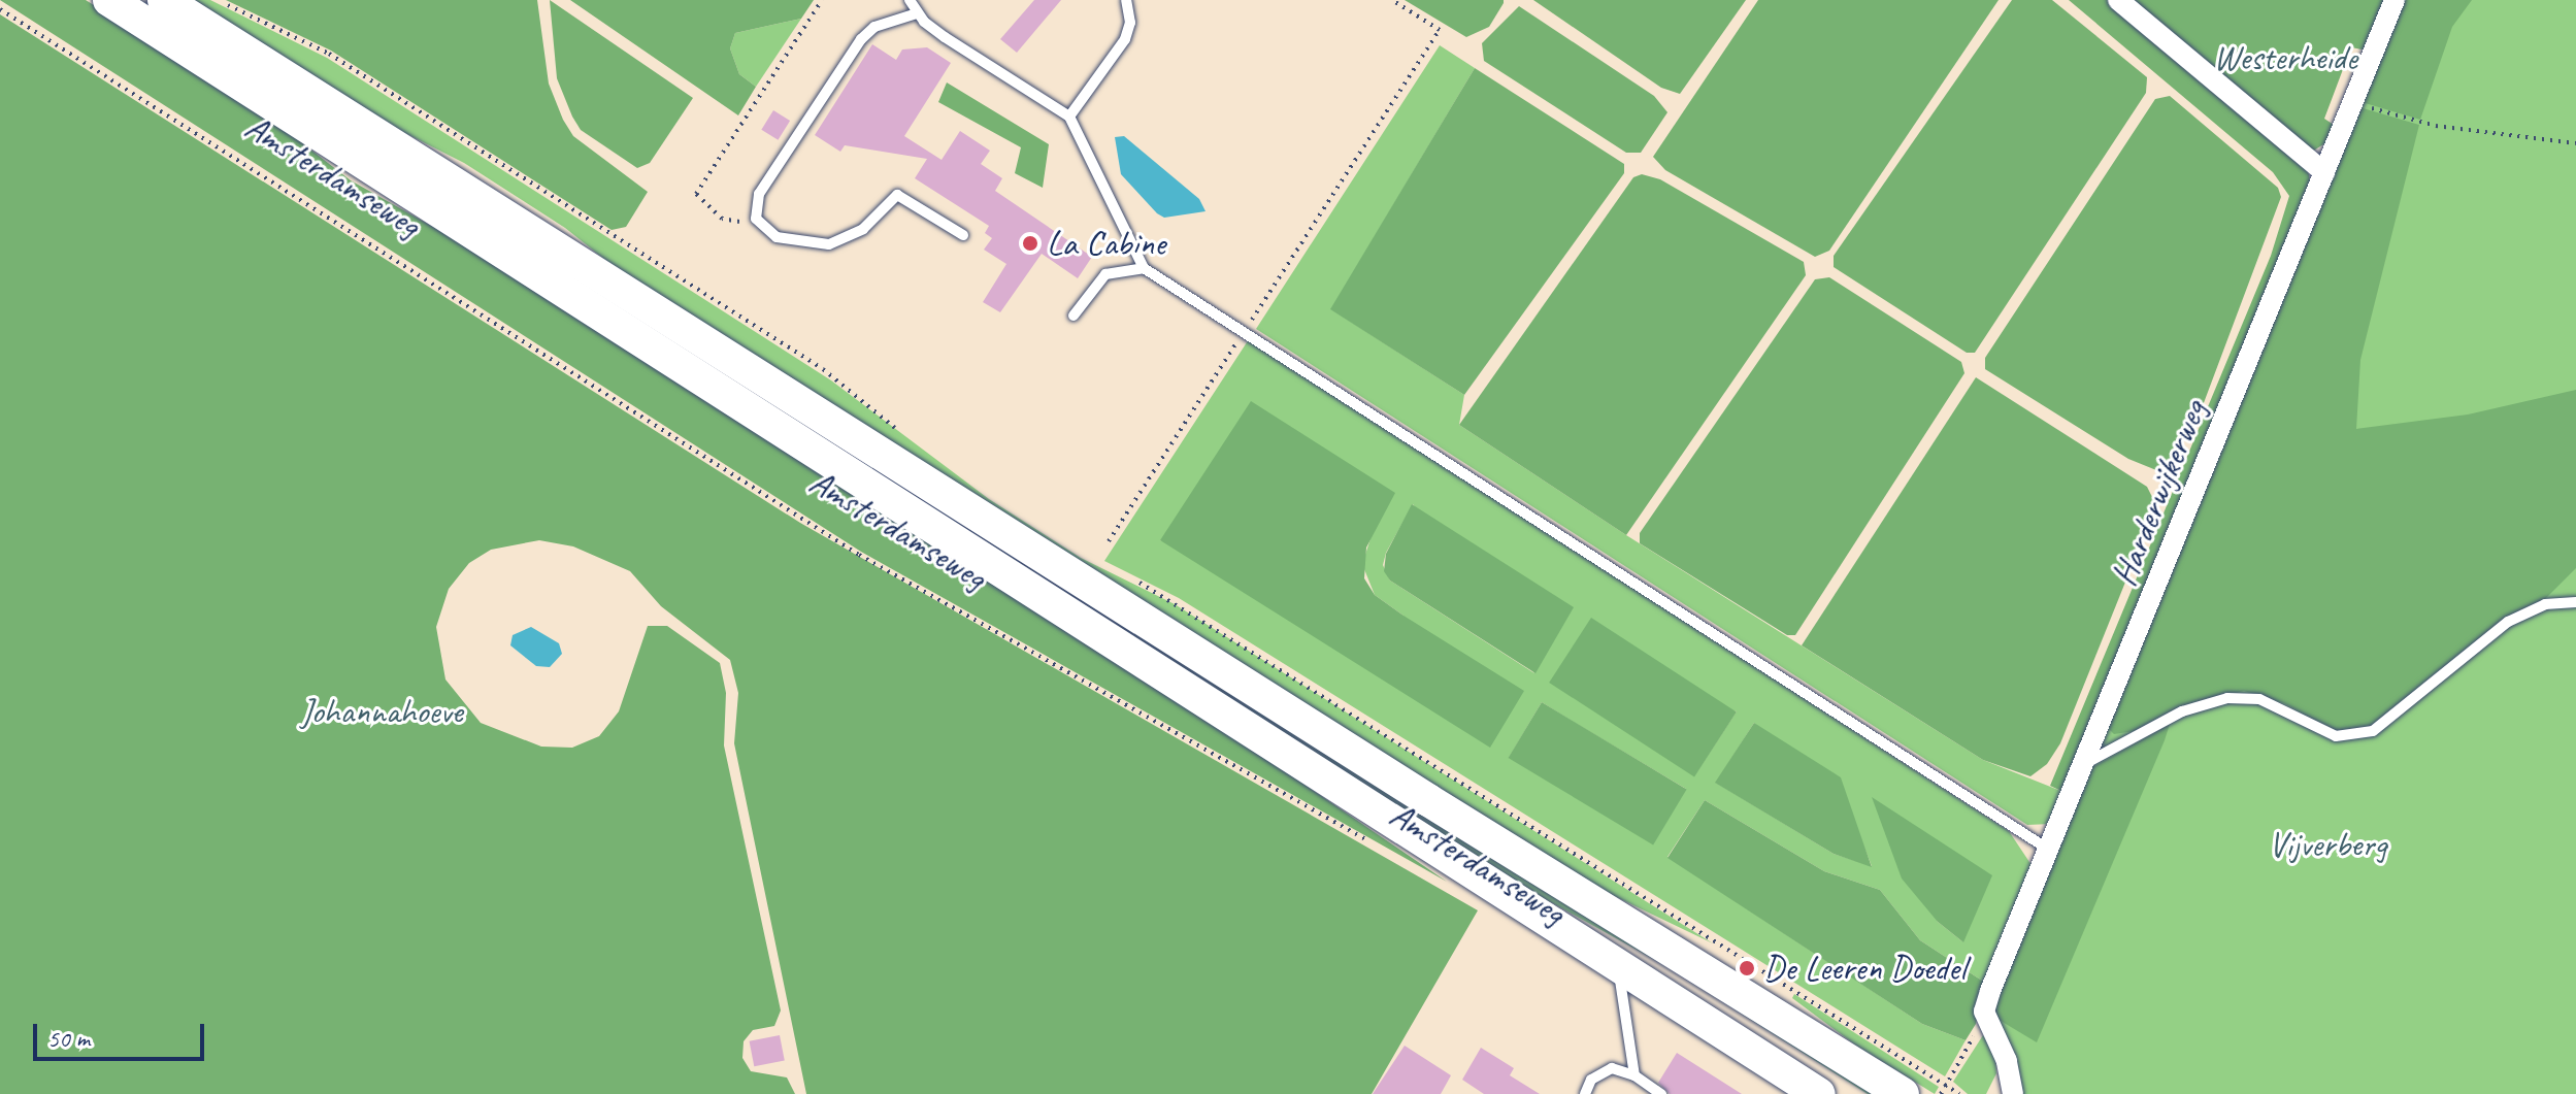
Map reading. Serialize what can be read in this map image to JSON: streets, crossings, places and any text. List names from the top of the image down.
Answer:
{
  "streets": {
    "main road": ["Amsterdamseweg"],
    "street": ["Harderwijkerweg"]
  },
  "parks": ["Westerheide", "Johannahoeve", "Vijverberg"],
  "places": ["La Cabine", "De Leeren Doedel"],
  "scale_bar": "50 m"
}
